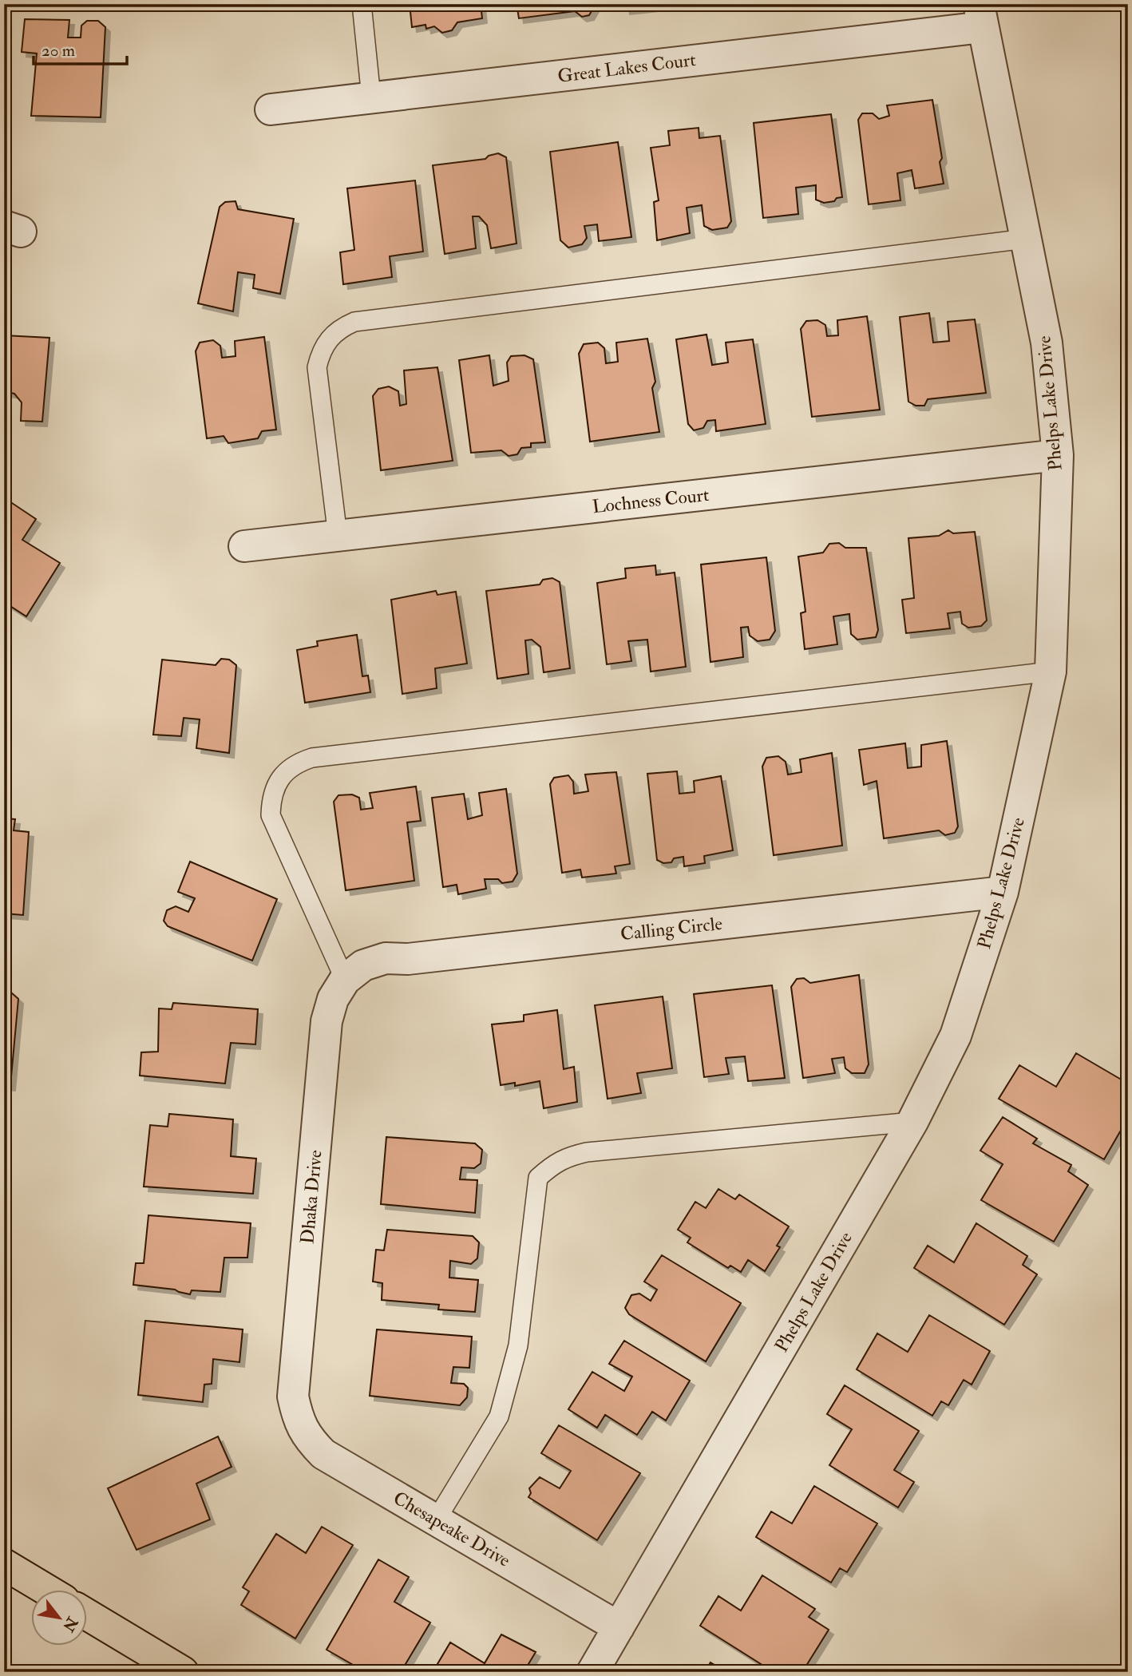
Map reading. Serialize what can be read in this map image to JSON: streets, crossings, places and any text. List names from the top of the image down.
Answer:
{
  "streets": {
    "street": [
      "Great Lakes Court",
      "Phelps Lake Drive",
      "Lochness Court",
      "Calling Circle",
      "Dhaka Drive",
      "Chesapeake Drive"
    ]
  },
  "crossings": [
    ["Great Lakes Court", "Phelps Lake Drive"],
    ["Phelps Lake Drive", "Lochness Court"],
    ["Phelps Lake Drive", "Calling Circle"],
    ["Phelps Lake Drive", "Chesapeake Drive"],
    ["Calling Circle", "Dhaka Drive"],
    ["Dhaka Drive", "Chesapeake Drive"]
  ],
  "scale_bar": "20 m",
  "north": "bottom right"
}
